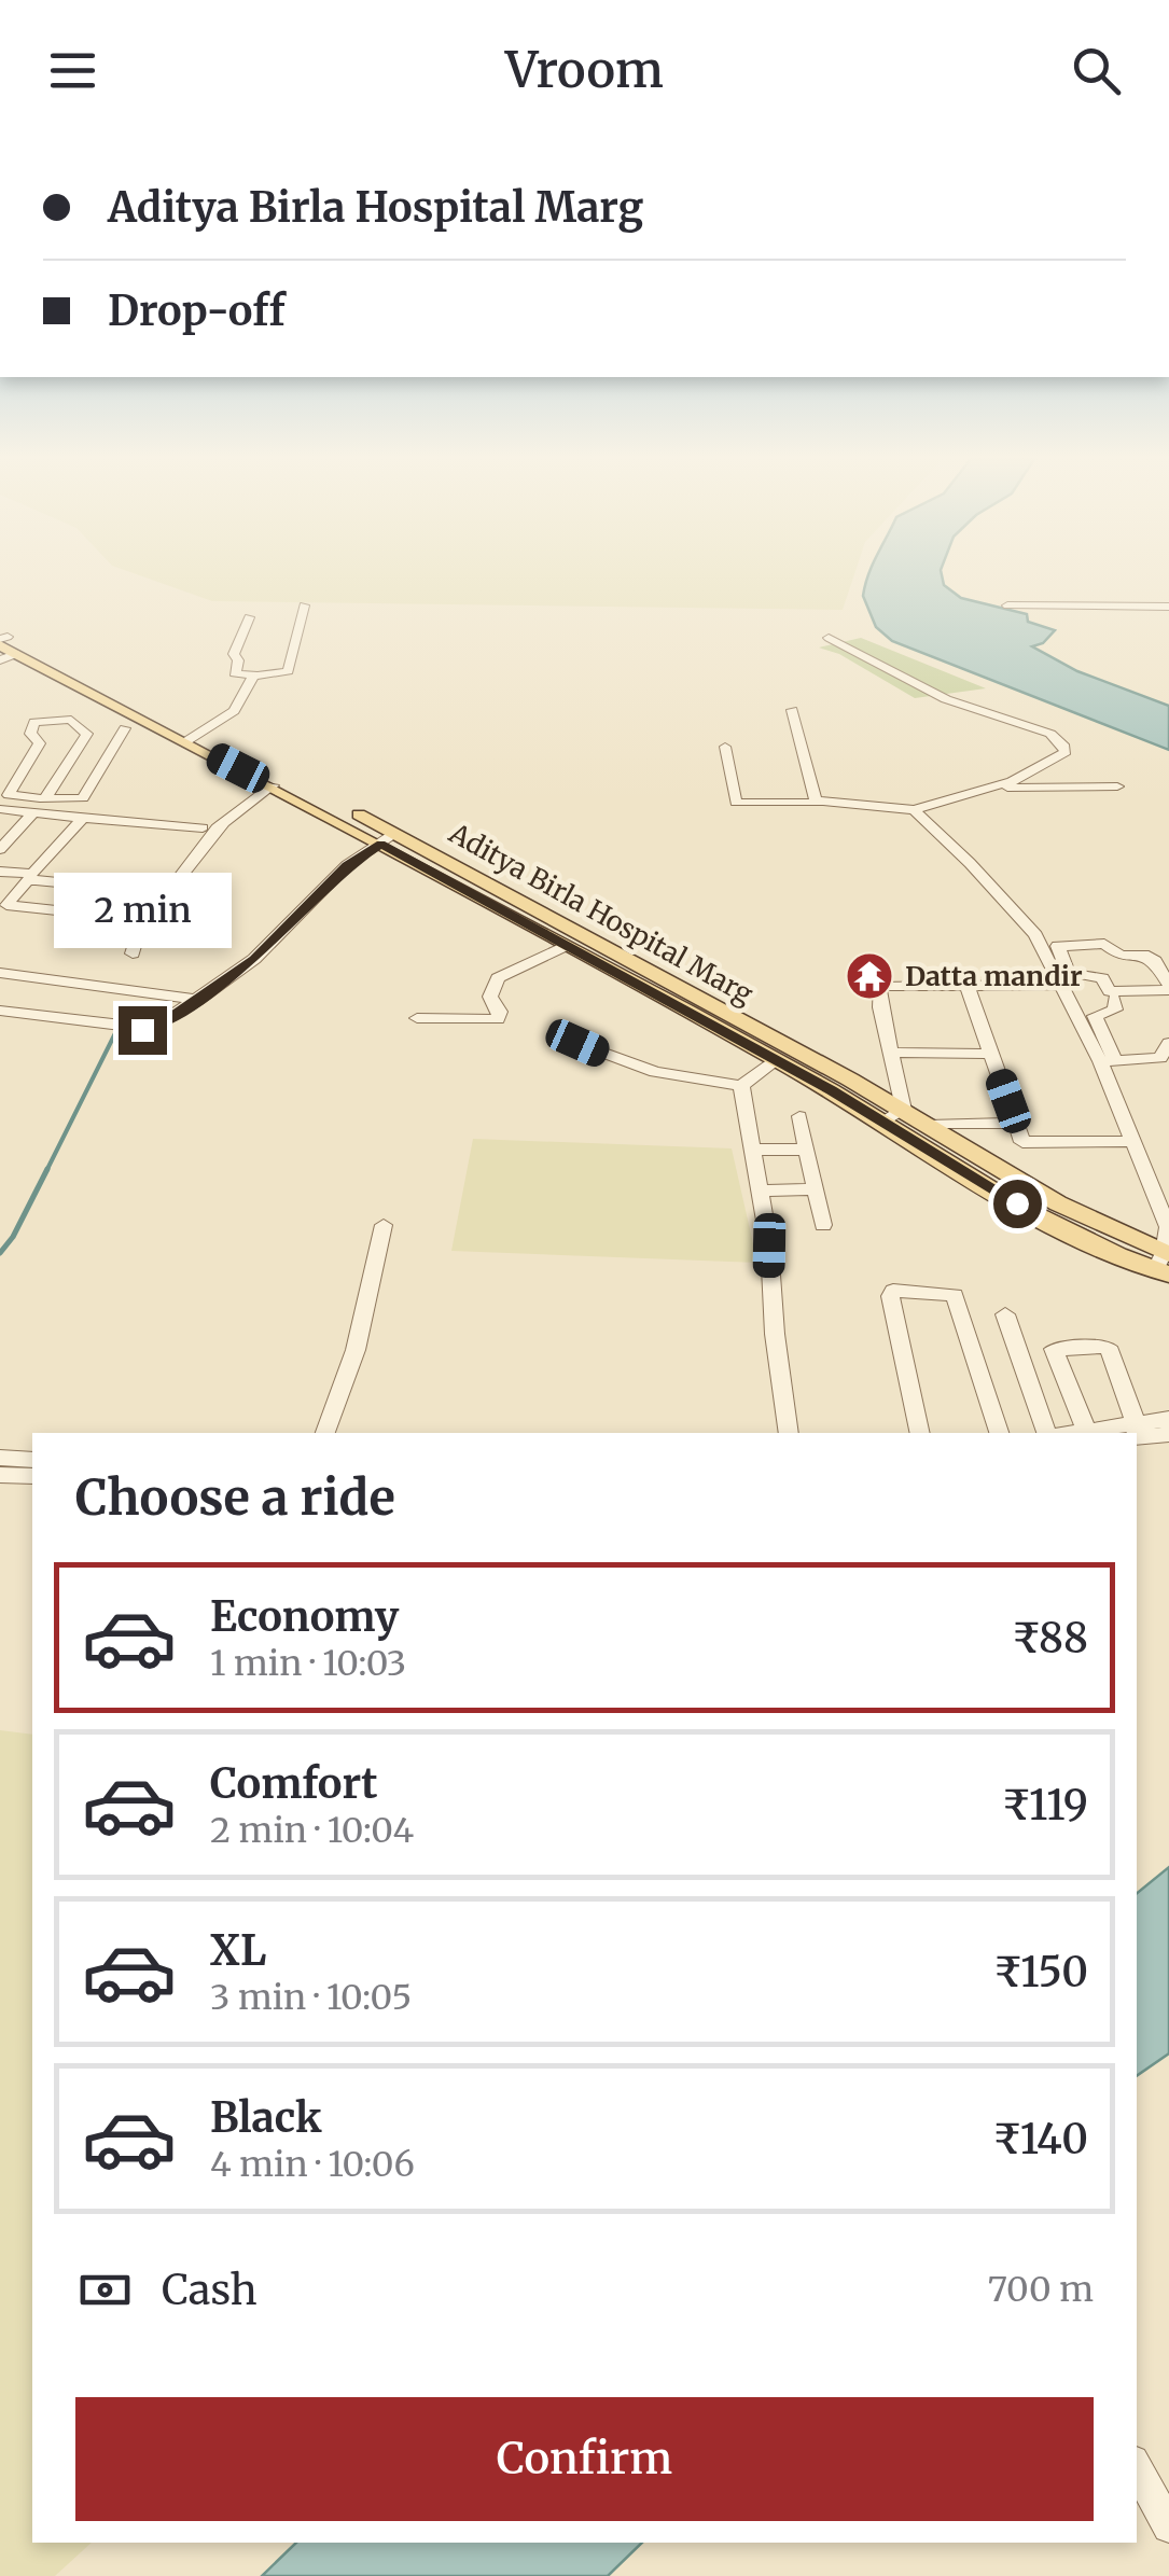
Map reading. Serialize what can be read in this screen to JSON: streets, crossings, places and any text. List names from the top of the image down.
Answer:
{
  "streets": {
    "main road": ["Aditya Birla Hospital Marg"]
  },
  "places": {
    "temple": ["Datta mandir"]
  },
  "page": {
    "header": "Vroom",
    "banner": ["Aditya Birla Hospital Marg", "Drop-off"],
    "bubble": "2 min",
    "heading": "Choose a ride",
    "list": [
      {
        "name": "Economy",
        "note": "1 min · 10:03",
        "value": "₹88"
      },
      {
        "name": "Comfort",
        "note": "2 min · 10:04",
        "value": "₹119"
      },
      {
        "name": "XL",
        "note": "3 min · 10:05",
        "value": "₹150"
      },
      {
        "name": "Black",
        "note": "4 min · 10:06",
        "value": "₹140"
      }
    ],
    "pay": ["Cash", "700 m"],
    "buttons": "Confirm"
  }
}
